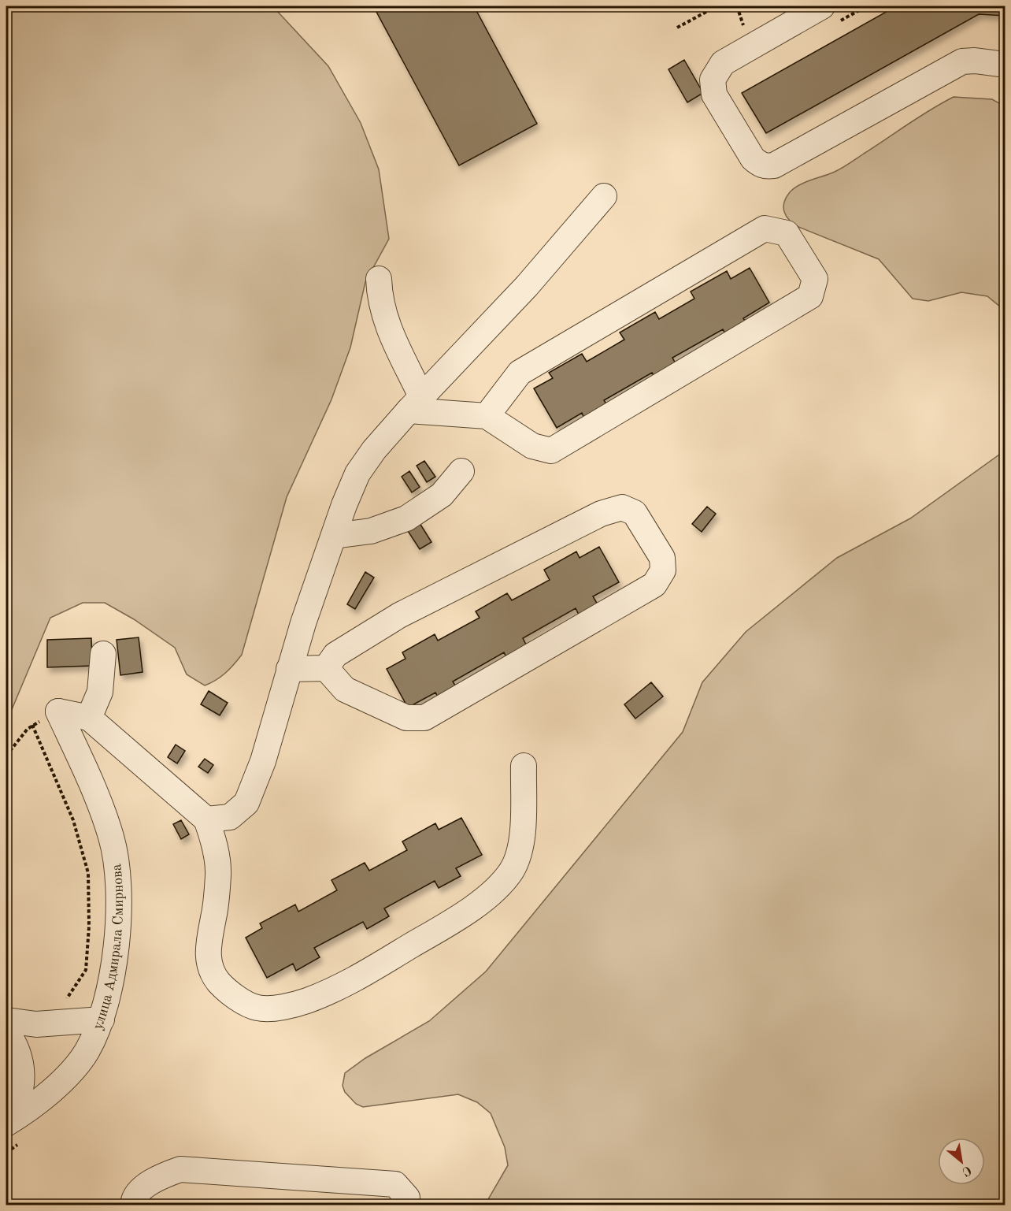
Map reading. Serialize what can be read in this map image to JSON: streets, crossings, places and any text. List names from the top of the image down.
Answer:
{
  "streets": {
    "street": ["улица Адмирала Смирнова"]
  },
  "north": "bottom right"
}
